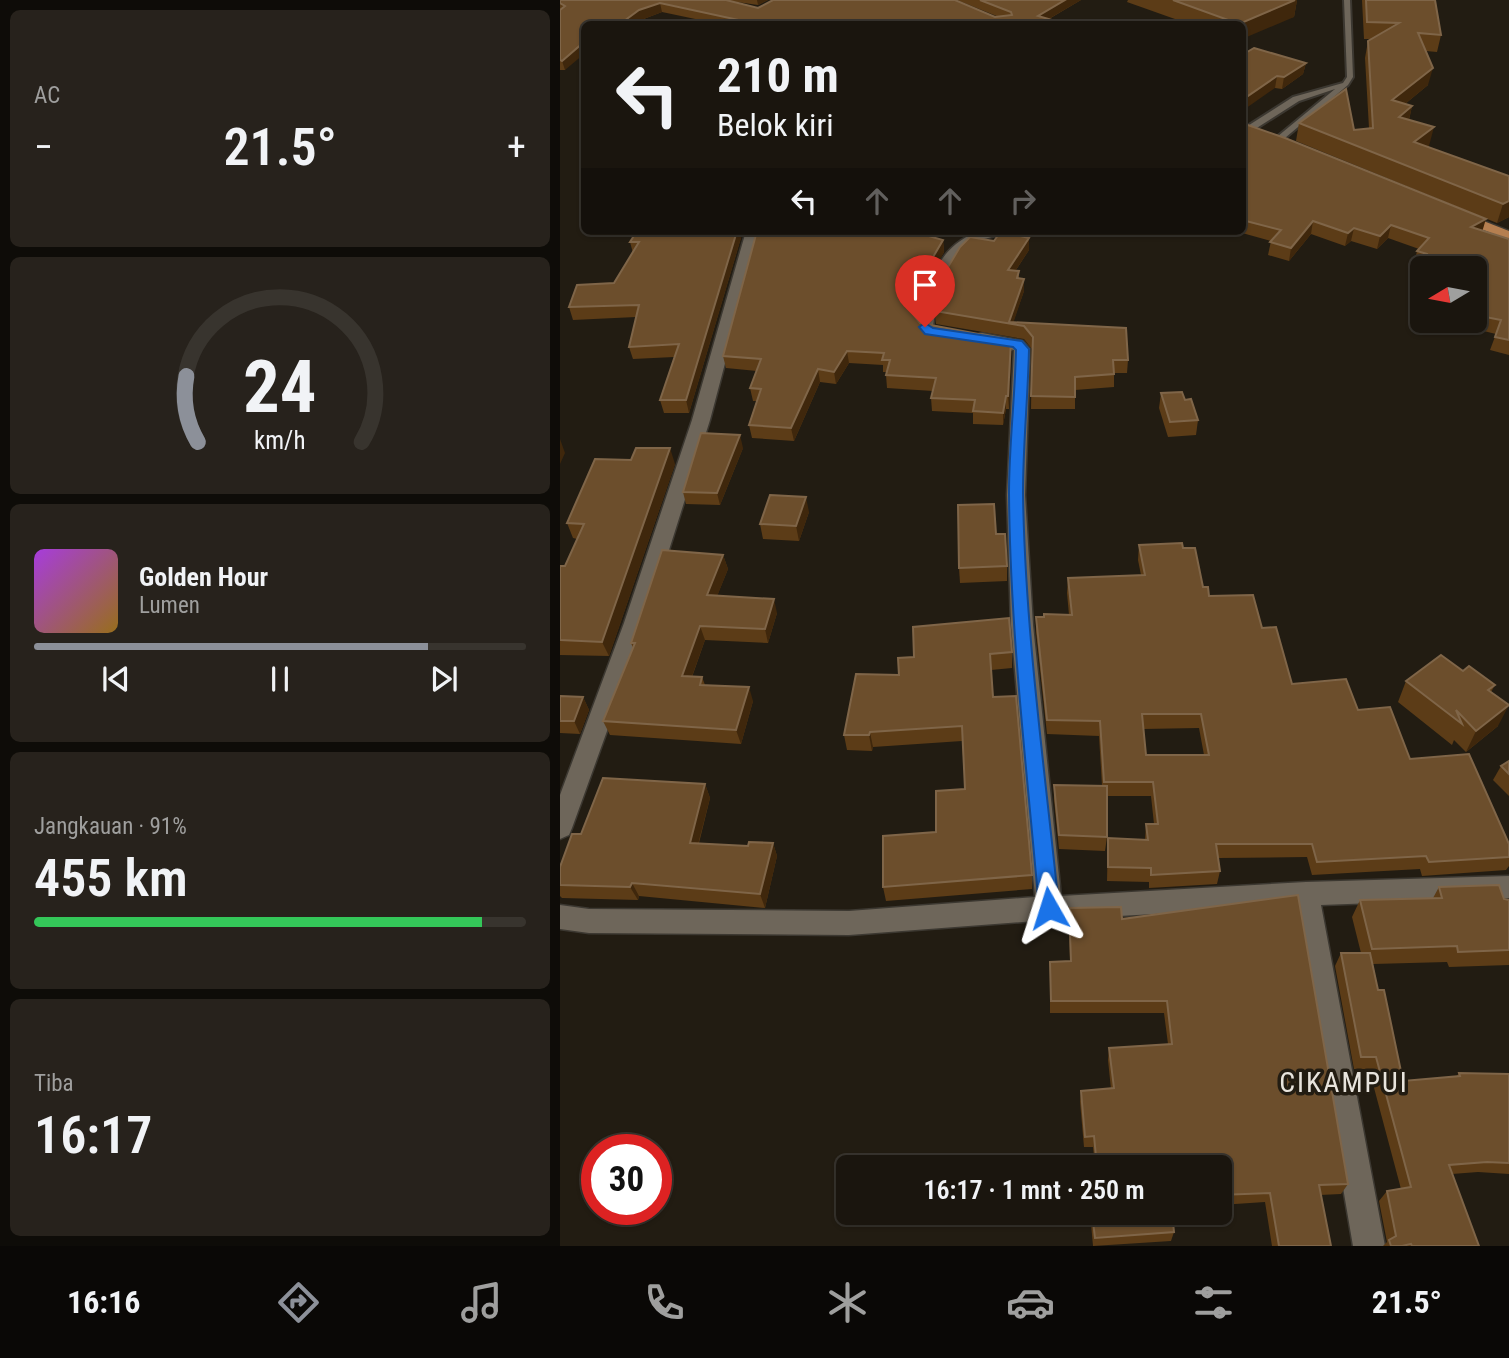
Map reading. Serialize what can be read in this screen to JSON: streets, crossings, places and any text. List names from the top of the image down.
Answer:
{
  "districts": ["CIKAMPUI"],
  "north": "left",
  "page": {
    "tile": [
      "AC",
      ["Jangkauan · 91%", "455 km"],
      ["Tiba", "16:17"]
    ],
    "turn": ["210 m", "Belok kiri"],
    "heat": ["−", "21.5°", "+"],
    "song": ["Golden Hour", "Lumen"],
    "limit": "30",
    "trip": "16:17 · 1 mnt · 250 m",
    "tabs": ["16:16", "21.5°"],
    "gauge": ["24", "km/h"]
  }
}
